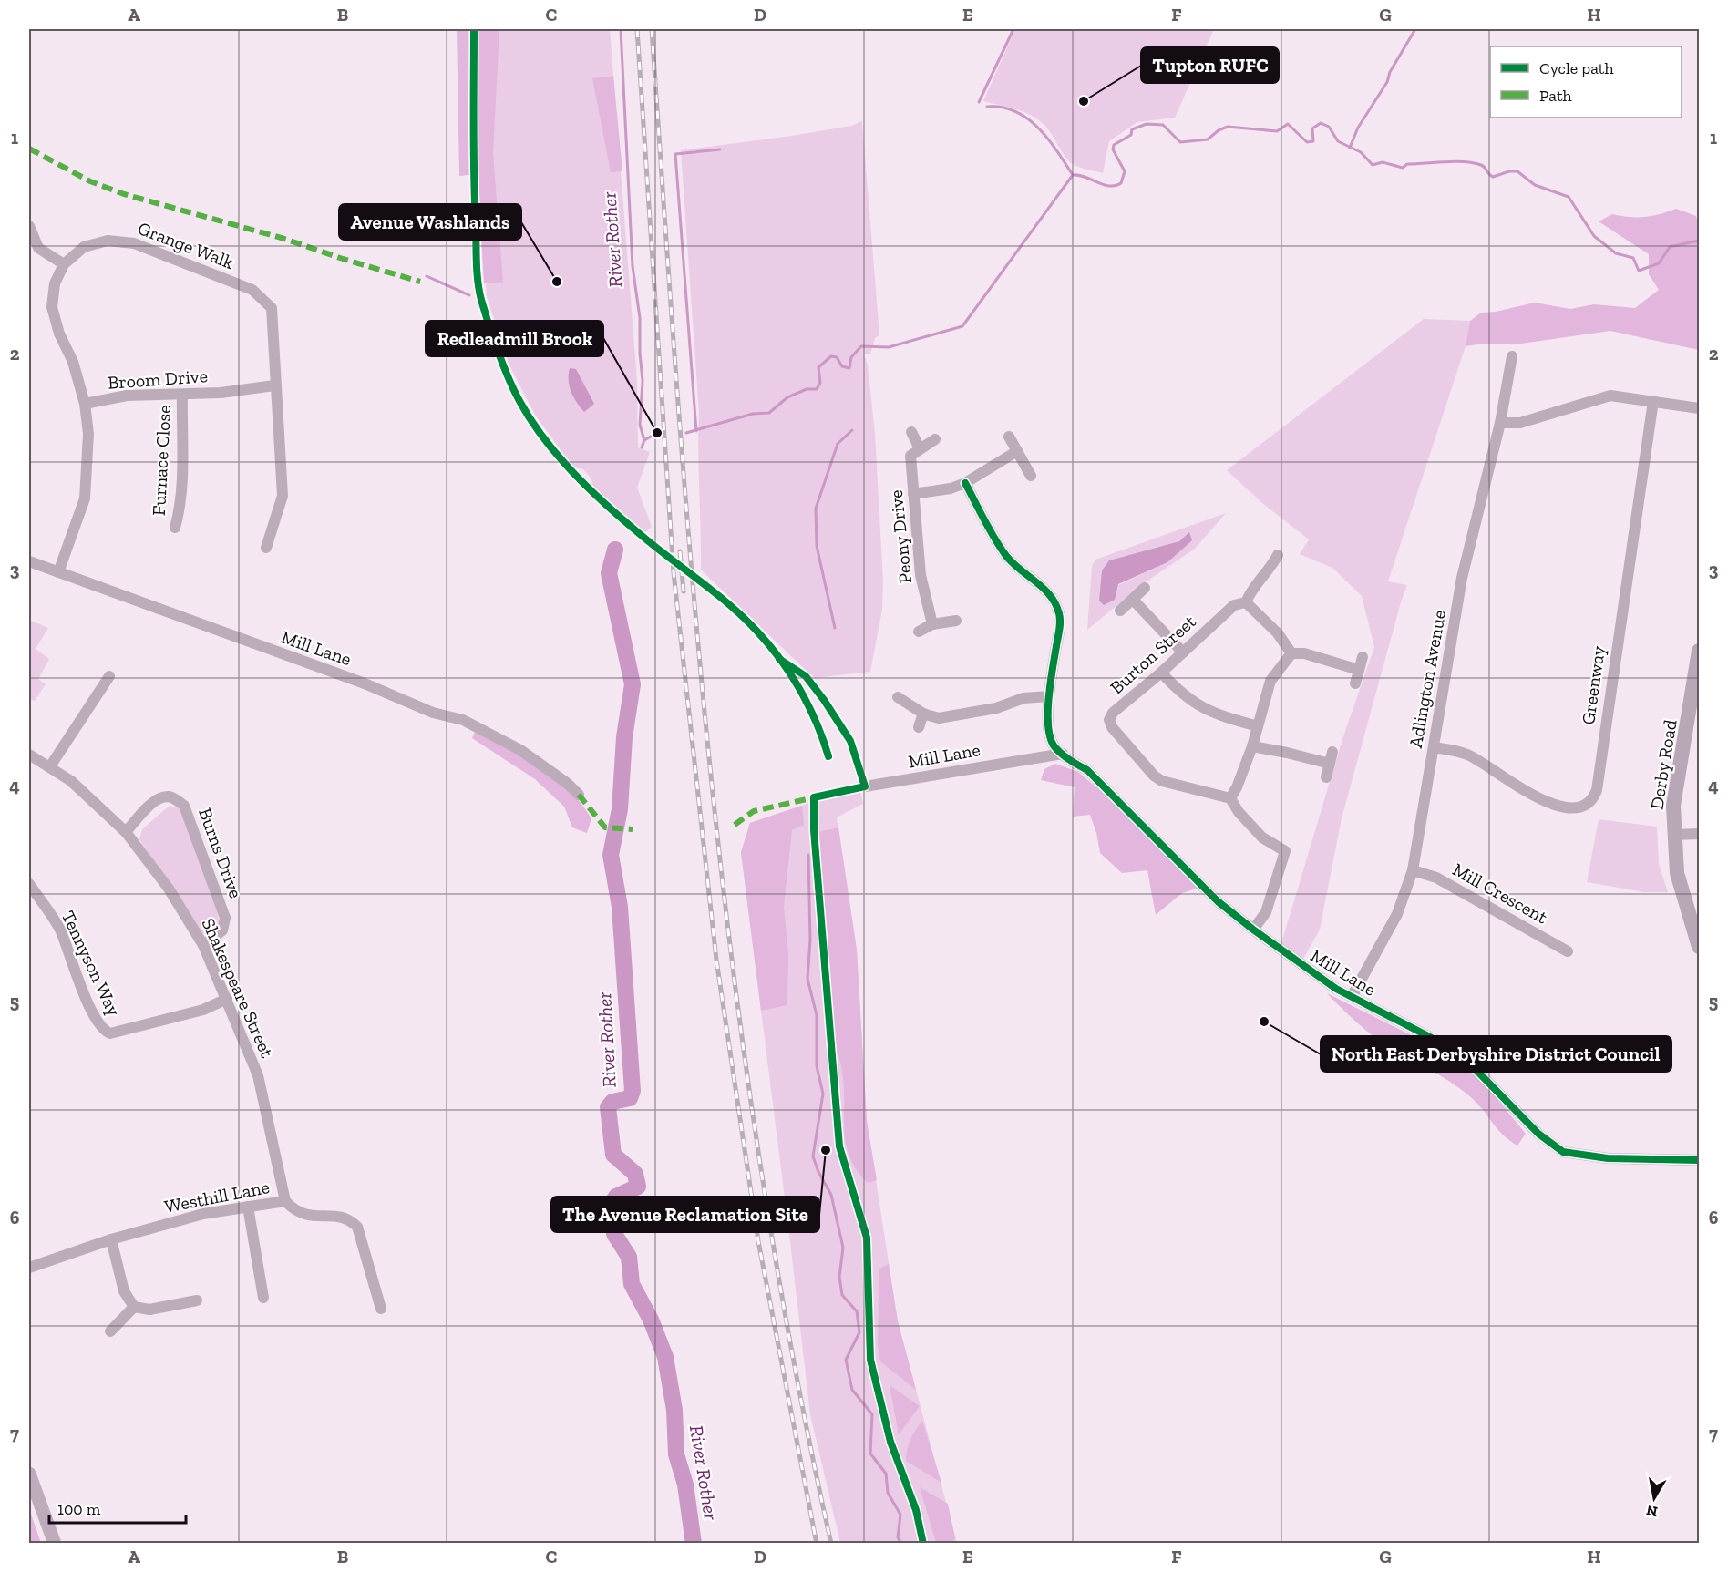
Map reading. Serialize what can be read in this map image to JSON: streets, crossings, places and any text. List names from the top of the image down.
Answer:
{
  "streets": {
    "highway": ["Derby Road"],
    "street": [
      "Grange Walk",
      "Broom Drive",
      "Furnace Close",
      "Peony Drive",
      "Mill Lane",
      "Burton Street",
      "Adlington Avenue",
      "Greenway",
      "Burns Drive",
      "Mill Crescent",
      "Tennyson Way",
      "Shakespeare Street",
      "Westhill Lane"
    ]
  },
  "crossings": [
    ["Grange Walk", "Broom Drive"],
    ["Broom Drive", "Furnace Close"],
    ["Broom Drive", "Mill Lane"],
    ["Mill Lane", "Adlington Avenue"],
    ["Adlington Avenue", "Greenway"],
    ["Adlington Avenue", "Mill Crescent"],
    ["Burns Drive", "Shakespeare Street"],
    ["Tennyson Way", "Shakespeare Street"],
    ["Shakespeare Street", "Westhill Lane"]
  ],
  "water": ["River Rother"],
  "places": [
    "Tupton RUFC",
    "Avenue Washlands",
    "Redleadmill Brook",
    "North East Derbyshire District Council",
    "The Avenue Reclamation Site"
  ],
  "legend": ["Cycle path", "Path"],
  "scale_bar": "100 m",
  "north": "bottom",
  "grid": {
    "columns": [
      "A",
      "B",
      "C",
      "D",
      "E",
      "F",
      "G",
      "H"
    ],
    "rows": [
      "1",
      "2",
      "3",
      "4",
      "5",
      "6",
      "7"
    ]
  }
}
